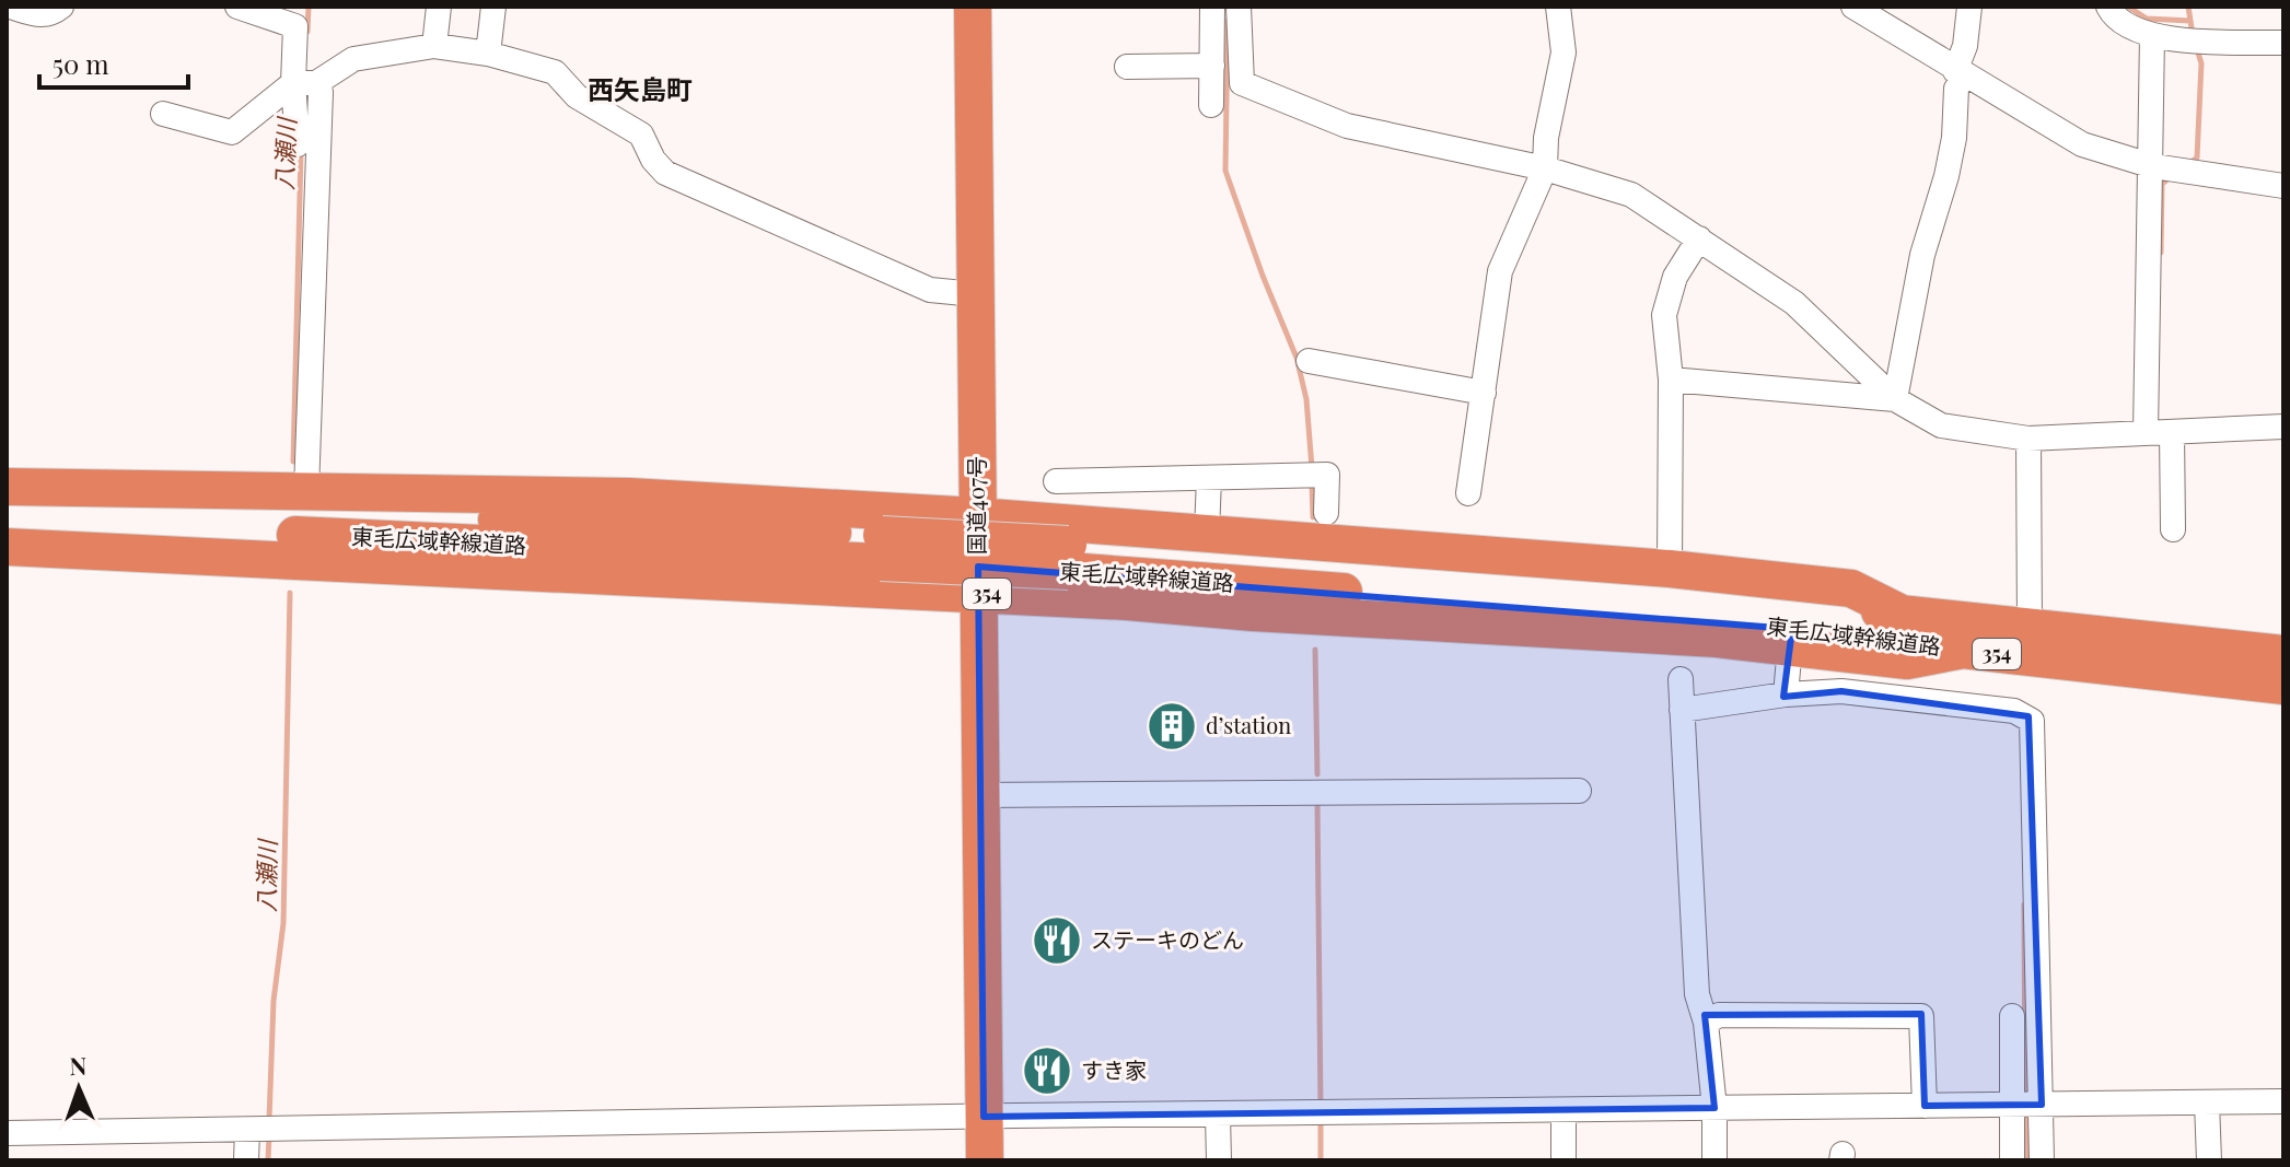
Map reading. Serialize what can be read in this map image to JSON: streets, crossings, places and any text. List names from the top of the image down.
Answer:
{
  "streets": {
    "highway": ["国道407号", "東毛広域幹線道路", "354"]
  },
  "crossings": [
    ["国道407号", "354"],
    ["東毛広域幹線道路", "354"]
  ],
  "districts": ["西矢島町"],
  "water": ["八瀬川"],
  "places": {
    "building": ["d’station"],
    "restaurant": ["ステーキのどん", "すき家"]
  },
  "scale_bar": "50 m",
  "north": "top"
}
